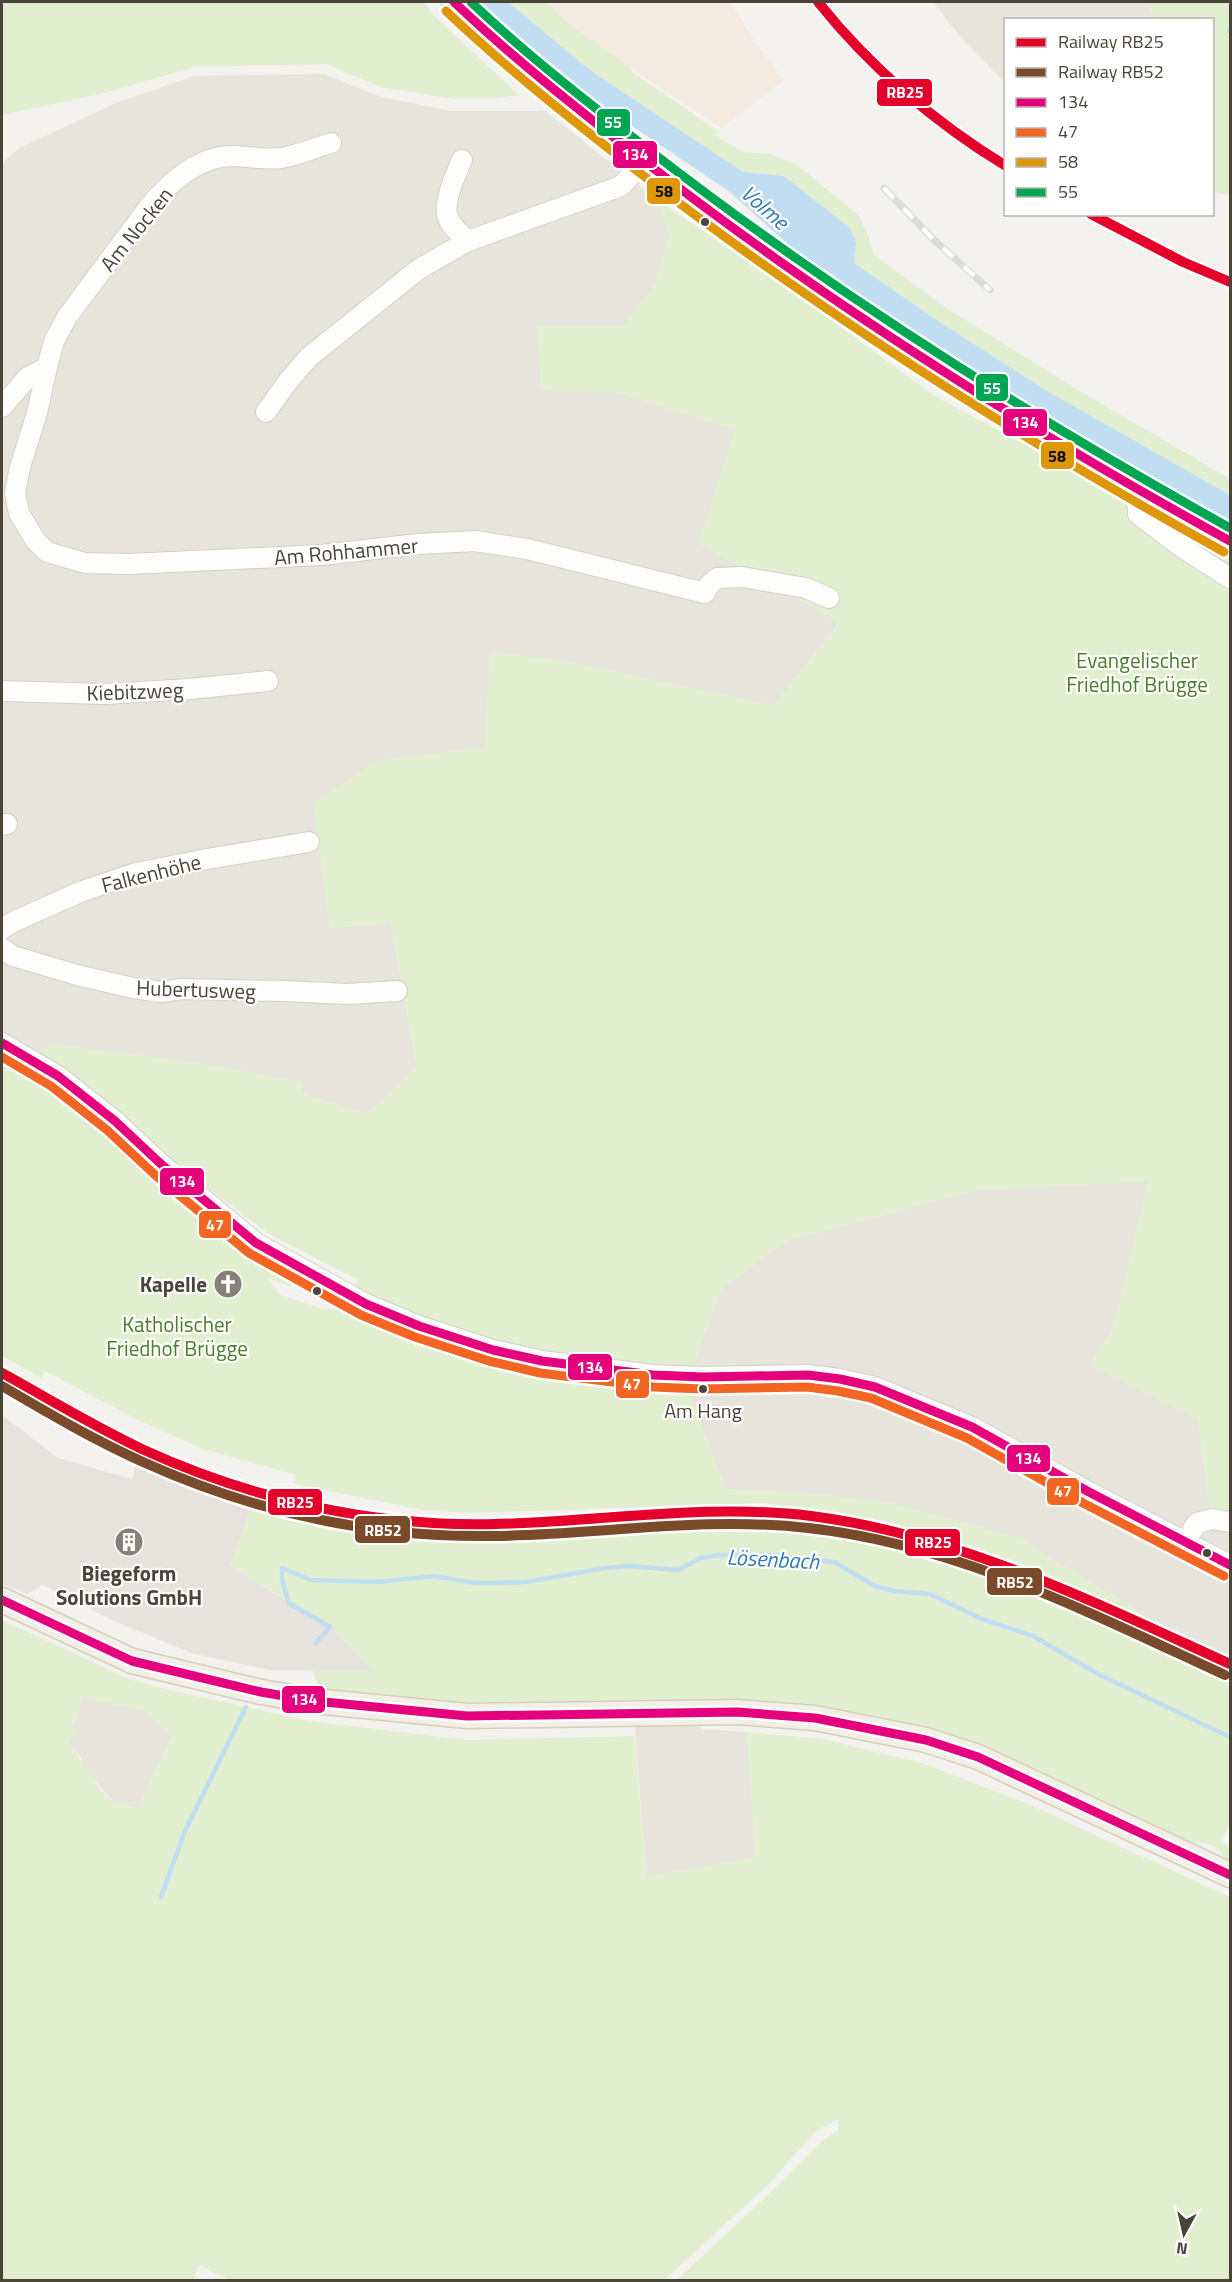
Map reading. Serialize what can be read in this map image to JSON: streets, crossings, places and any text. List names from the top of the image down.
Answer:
{
  "streets": {
    "street": [
      "Am Nocken",
      "Am Rohhammer",
      "Kiebitzweg",
      "Falkenhöhe",
      "Hubertusweg"
    ]
  },
  "crossings": [
    ["Am Nocken", "Am Rohhammer"]
  ],
  "water": ["Volme", "Lösenbach"],
  "parks": ["Evangelischer Friedhof Brügge", "Katholischer Friedhof Brügge"],
  "places": {
    "church": ["Kapelle"],
    "other": ["Am Hang"],
    "building": ["Biegeform Solutions GmbH"]
  },
  "lines": [
    "rail line RB25",
    "transit line 134",
    "transit line 55",
    "transit line 58",
    "transit line 47",
    "rail line RB52"
  ],
  "legend": [
    "Railway RB25",
    "Railway RB52",
    "134",
    "47",
    "58",
    "55"
  ],
  "north": "bottom"
}
